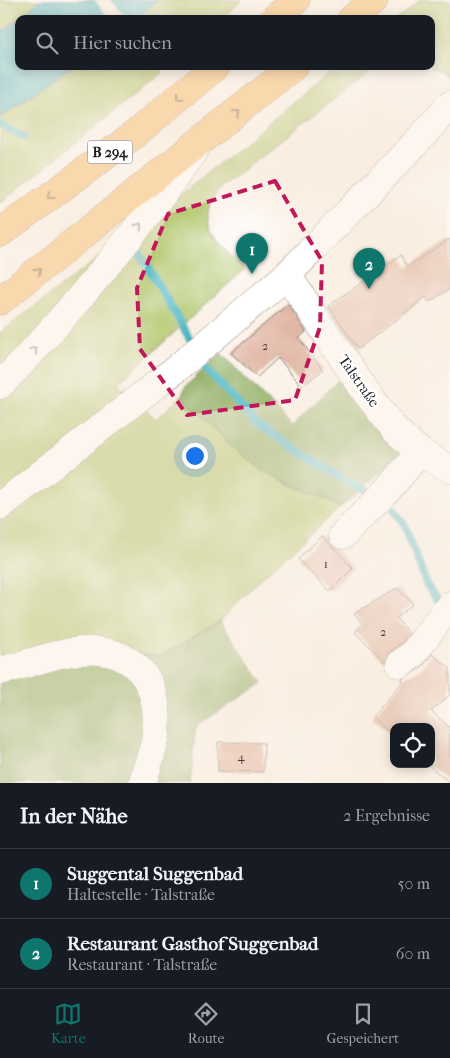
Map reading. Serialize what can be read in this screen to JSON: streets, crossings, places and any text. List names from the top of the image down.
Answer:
{
  "streets": {
    "highway": ["B 294"],
    "street": ["Talstraße"]
  },
  "house_numbers": [
    "2",
    "1",
    "2",
    "4"
  ],
  "page": {
    "search": "Hier suchen",
    "pins": ["1", "2"],
    "heading": ["In der Nähe", "2 Ergebnisse"],
    "list": [
      {
        "mark": "1",
        "name": "Suggental Suggenbad",
        "note": "Haltestelle · Talstraße",
        "value": "50 m"
      },
      {
        "mark": "2",
        "name": "Restaurant Gasthof Suggenbad",
        "note": "Restaurant · Talstraße",
        "value": "60 m"
      }
    ],
    "nav": ["Karte", "Route", "Gespeichert"]
  }
}
